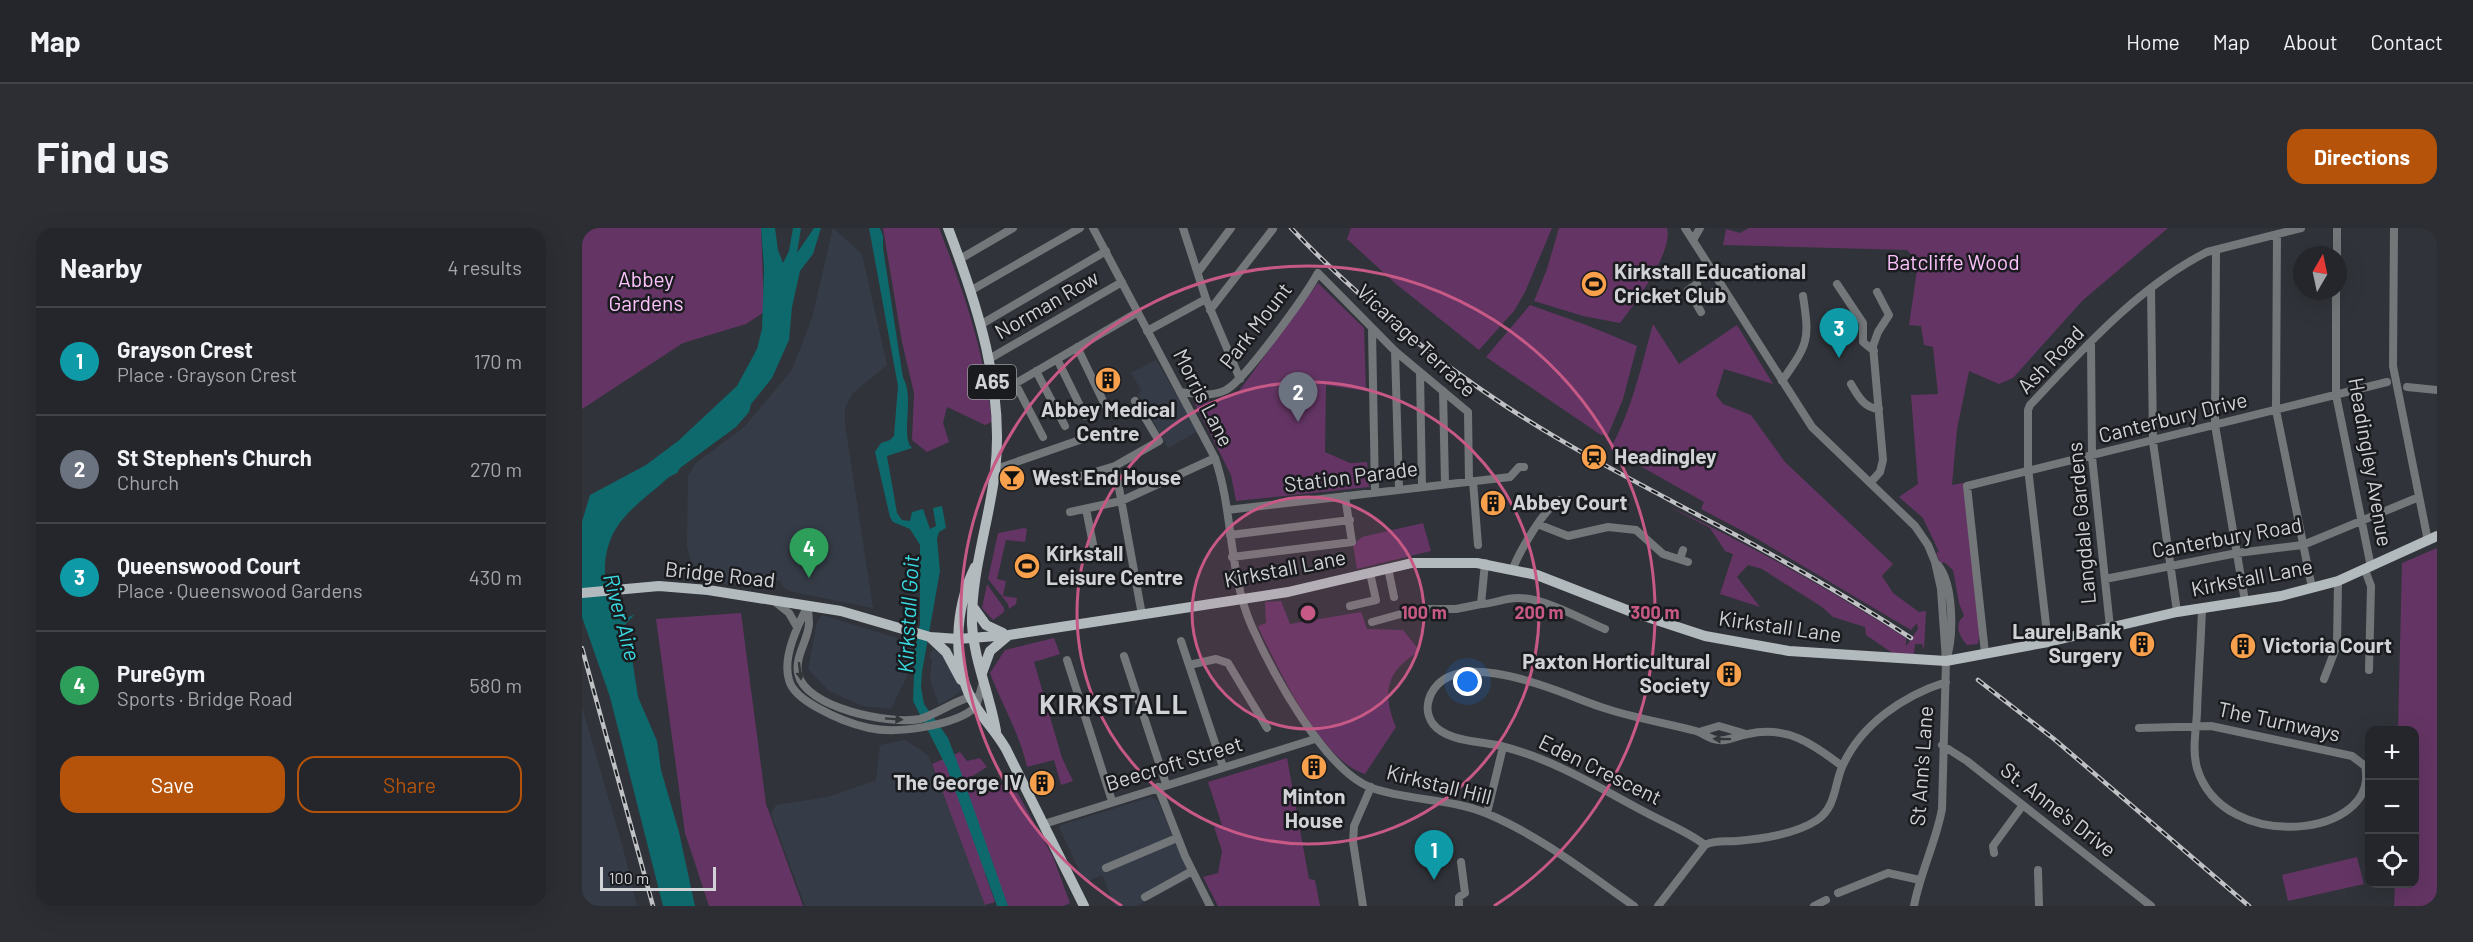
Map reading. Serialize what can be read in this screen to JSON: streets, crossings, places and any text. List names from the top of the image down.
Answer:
{
  "streets": {
    "main road": ["A65", "Kirkstall Lane", "Bridge Road"],
    "street": [
      "Norman Row",
      "Park Mount",
      "Vicarage Terrace",
      "Ash Road",
      "Morris Lane",
      "Canterbury Drive",
      "Headingley Avenue",
      "Station Parade",
      "Langdale Gardens",
      "Canterbury Road",
      "The Turnways",
      "Beecroft Street",
      "St Ann's Lane",
      "Eden Crescent",
      "Kirkstall Hill",
      "St. Anne's Drive"
    ]
  },
  "crossings": [
    ["Norman Row", "A65"],
    ["Norman Row", "Morris Lane"],
    ["Park Mount", "Vicarage Terrace"],
    ["Park Mount", "Morris Lane"],
    ["Vicarage Terrace", "Station Parade"],
    ["Ash Road", "Canterbury Drive"],
    ["Ash Road", "Langdale Gardens"],
    ["Ash Road", "Kirkstall Lane"],
    ["A65", "Kirkstall Lane"],
    ["A65", "Bridge Road"],
    ["A65", "Beecroft Street"],
    ["Morris Lane", "Station Parade"],
    ["Morris Lane", "Kirkstall Lane"],
    ["Morris Lane", "Kirkstall Hill"],
    ["Canterbury Drive", "Headingley Avenue"],
    ["Canterbury Drive", "Langdale Gardens"],
    ["Canterbury Drive", "Kirkstall Lane"],
    ["Headingley Avenue", "Canterbury Road"],
    ["Headingley Avenue", "Kirkstall Lane"],
    ["Langdale Gardens", "Canterbury Road"],
    ["Langdale Gardens", "Kirkstall Lane"],
    ["Kirkstall Lane", "Bridge Road"],
    ["Kirkstall Lane", "The Turnways"],
    ["Kirkstall Lane", "St Ann's Lane"],
    ["Kirkstall Lane", "Kirkstall Hill"],
    ["Beecroft Street", "Kirkstall Hill"],
    ["St Ann's Lane", "St. Anne's Drive"]
  ],
  "districts": ["KIRKSTALL"],
  "water": ["Kirkstall Goit", "River Aire"],
  "parks": ["Batcliffe Wood", "Abbey Gardens"],
  "places": {
    "sports": ["Kirkstall Educational Cricket Club", "Kirkstall Leisure Centre"],
    "building": [
      "Abbey Medical Centre",
      "Abbey Court",
      "Laurel Bank Surgery",
      "Victoria Court",
      "Paxton Horticultural Society",
      "Minton House",
      "The George IV"
    ],
    "station": ["Headingley"],
    "bar": ["West End House"]
  },
  "scale_bar": "100 m",
  "north": "top",
  "page": {
    "header": "Map",
    "nav": [
      "Home",
      "Map",
      "About",
      "Contact"
    ],
    "buttons": [
      "Directions",
      ["Save", "Share"]
    ],
    "title": "Find us",
    "heading": ["Nearby", "4 results"],
    "list": [
      {
        "mark": "1",
        "name": "Grayson Crest",
        "note": "Place · Grayson Crest",
        "value": "170 m"
      },
      {
        "mark": "2",
        "name": "St Stephen's Church",
        "note": "Church",
        "value": "270 m"
      },
      {
        "mark": "3",
        "name": "Queenswood Court",
        "note": "Place · Queenswood Gardens",
        "value": "430 m"
      },
      {
        "mark": "4",
        "name": "PureGym",
        "note": "Sports · Bridge Road",
        "value": "580 m"
      }
    ],
    "pins": [
      "3",
      "2",
      "4",
      "1"
    ],
    "map_buttons": ["+", "−"],
    "scale": "100 m"
  },
  "rings": ["100 m", "200 m", "300 m"]
}
